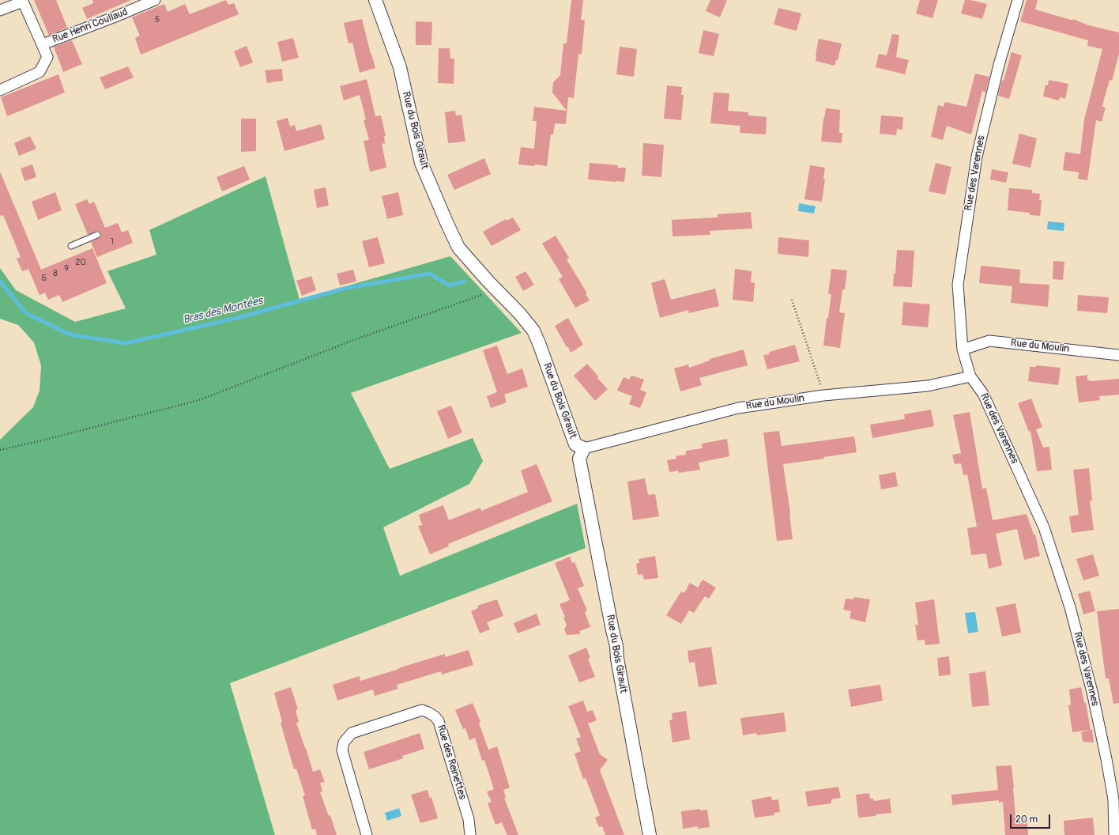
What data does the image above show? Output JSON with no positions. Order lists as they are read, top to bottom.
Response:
{
  "streets": {
    "street": [
      "Rue Henri Coullaud",
      "Rue du Bois Girault",
      "Rue des Varennes",
      "Rue du Moulin",
      "Rue des Reinettes"
    ]
  },
  "crossings": [
    ["Rue du Bois Girault", "Rue du Moulin"],
    ["Rue des Varennes", "Rue du Moulin"]
  ],
  "water": ["Bras des Montées"],
  "house_numbers": [
    "5",
    "1",
    "20",
    "9",
    "8",
    "6"
  ],
  "scale_bar": "20 m"
}
